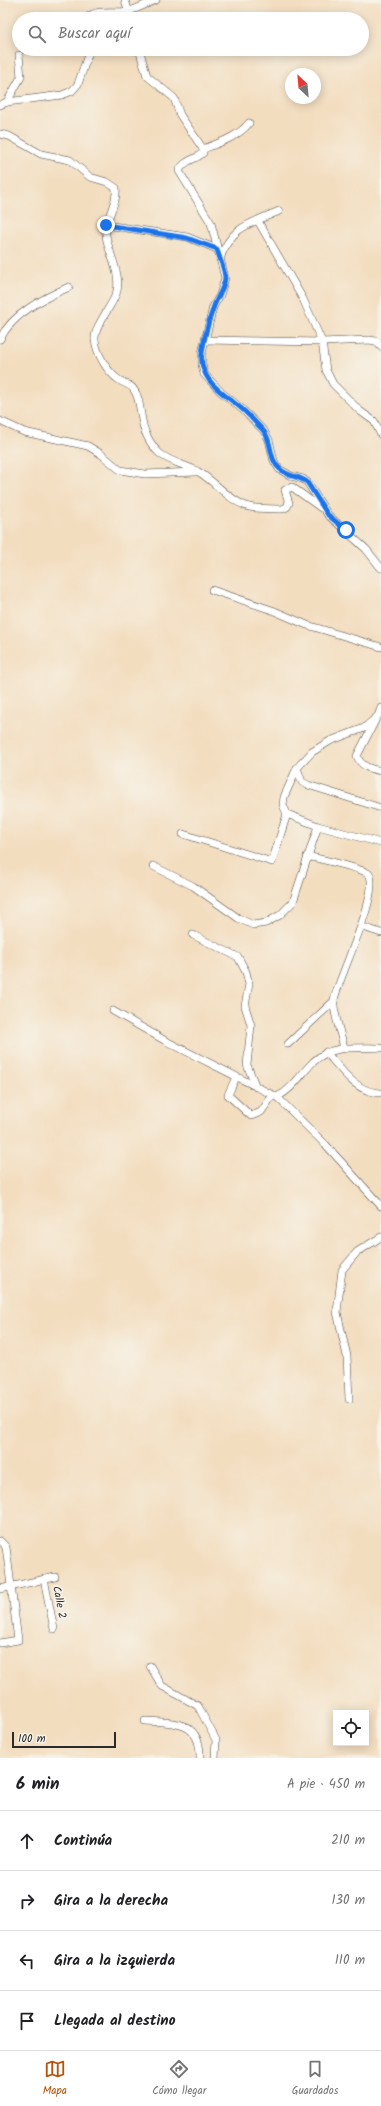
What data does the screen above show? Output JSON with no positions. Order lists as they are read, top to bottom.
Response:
{
  "streets": {
    "street": ["Calle 2"]
  },
  "scale_bar": "100 m",
  "north": "top left",
  "page": {
    "search": "Buscar aquí",
    "scale": "100 m",
    "heading": ["6 min", "A pie · 450 m"],
    "list": [
      ["Continúa", "210 m"],
      ["Gira a la derecha", "130 m"],
      ["Gira a la izquierda", "110 m"],
      "Llegada al destino"
    ],
    "nav": ["Mapa", "Cómo llegar", "Guardados"]
  }
}
